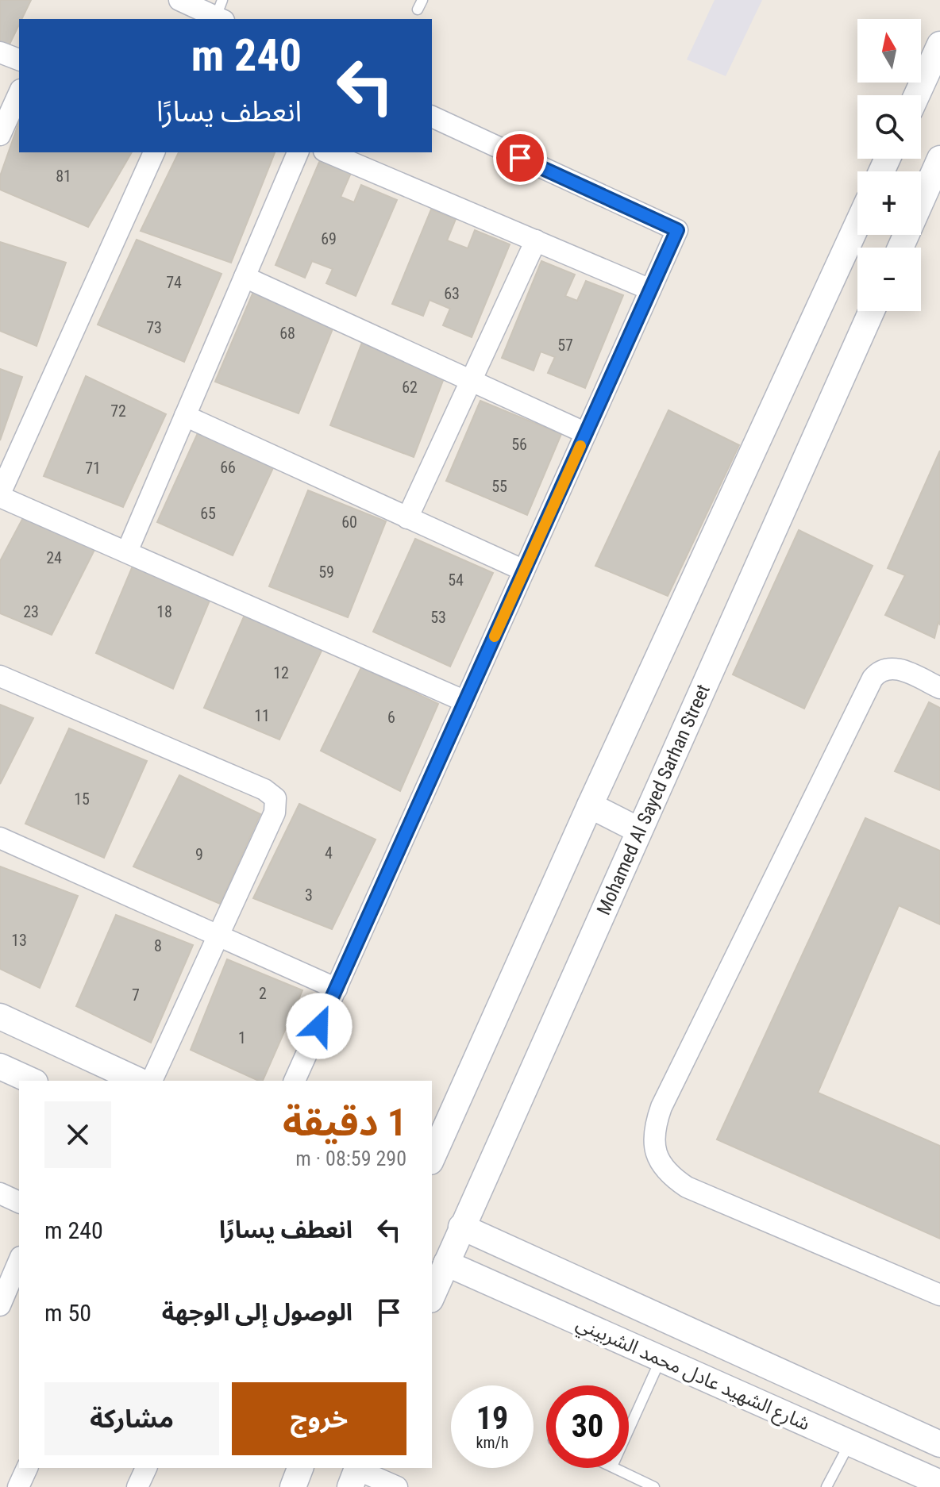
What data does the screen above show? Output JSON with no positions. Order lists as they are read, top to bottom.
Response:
{
  "streets": {
    "street": ["Mohamed Al Sayed Sarhan Street", "شارع الشهيد عادل محمد الشربيني"]
  },
  "crossings": [
    ["Mohamed Al Sayed Sarhan Street", "شارع الشهيد عادل محمد الشربيني"]
  ],
  "house_numbers": [
    "81",
    "69",
    "74",
    "63",
    "73",
    "68",
    "57",
    "62",
    "72",
    "56",
    "66",
    "71",
    "55",
    "65",
    "60",
    "24",
    "59",
    "54",
    "23",
    "18",
    "53",
    "12",
    "11",
    "6",
    "15",
    "4",
    "9",
    "3",
    "13",
    "8",
    "2",
    "7",
    "1"
  ],
  "north": "top",
  "page": {
    "map_buttons": ["+", "−"],
    "turn": ["240 m", "انعطف يسارًا"],
    "heading": ["1 دقيقة", "290 m · 08:59"],
    "list": [
      {
        "name": "انعطف يسارًا",
        "value": "240 m"
      },
      {
        "name": "الوصول إلى الوجهة",
        "value": "50 m"
      }
    ],
    "buttons": ["خروج", "مشاركة"],
    "speed": "19 km/h",
    "limit": "30"
  }
}
